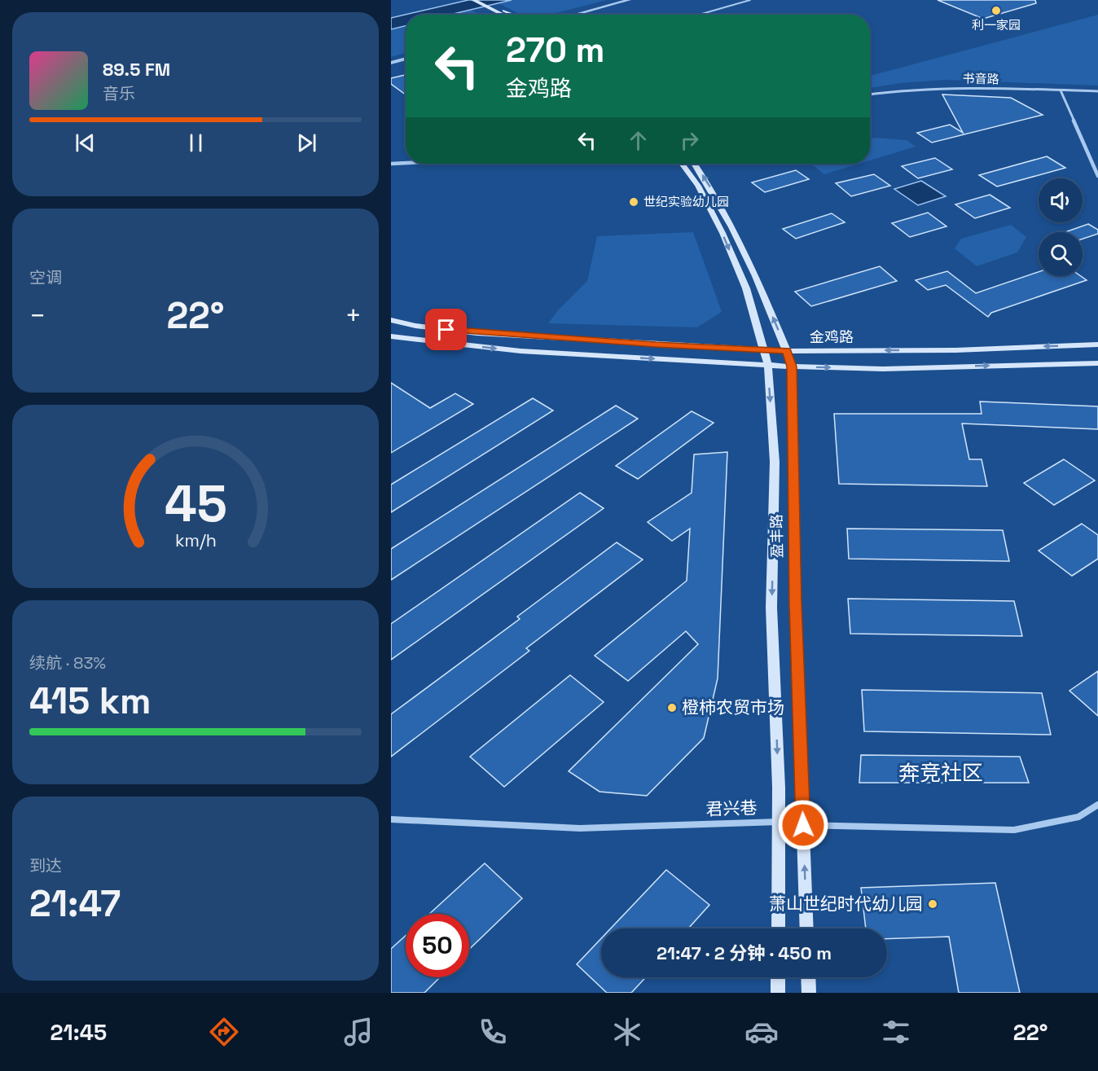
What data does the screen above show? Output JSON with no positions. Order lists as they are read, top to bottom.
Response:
{
  "streets": {
    "main road": ["金鸡路", "盈丰路"],
    "street": ["书音路", "君兴巷"]
  },
  "crossings": [
    ["金鸡路", "盈丰路"],
    ["盈丰路", "君兴巷"]
  ],
  "districts": ["奔竞社区"],
  "places": [
    "利一家园",
    "世纪实验幼儿园",
    "橙柿农贸市场",
    "萧山世纪时代幼儿园"
  ],
  "page": {
    "turn": ["270 m", "金鸡路"],
    "song": ["89.5 FM", "音乐"],
    "tile": [
      "空调",
      ["续航 · 83%", "415 km"],
      ["到达", "21:47"]
    ],
    "heat": ["−", "22°", "+"],
    "limit": "50",
    "trip": "21:47 · 2 分钟 · 450 m",
    "tabs": ["21:45", "22°"],
    "gauge": ["45", "km/h"]
  }
}
